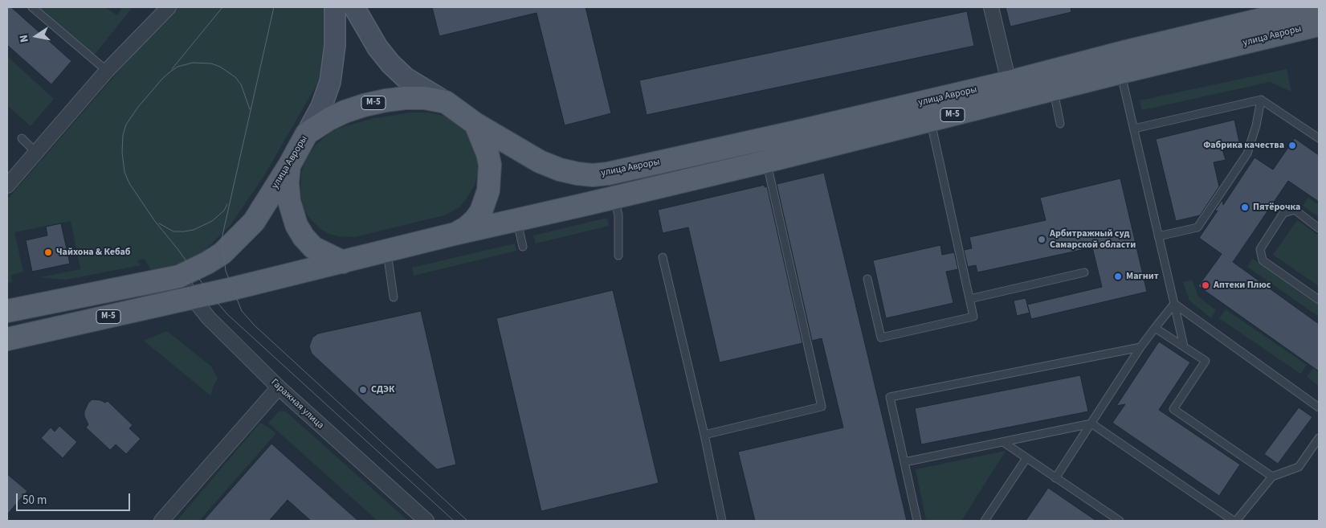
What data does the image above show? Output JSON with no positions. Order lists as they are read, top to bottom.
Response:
{
  "streets": {
    "main road": ["улица Авроры", "М-5"],
    "street": ["Гаражная улица"]
  },
  "crossings": [
    ["улица Авроры", "Гаражная улица"]
  ],
  "places": [
    "Фабрика качества",
    "Пятёрочка",
    "Арбитражный суд Самарской области",
    "Чайхона & Кебаб",
    "Магнит",
    "Аптеки Плюс",
    "СДЭК"
  ],
  "scale_bar": "50 m",
  "north": "left"
}
